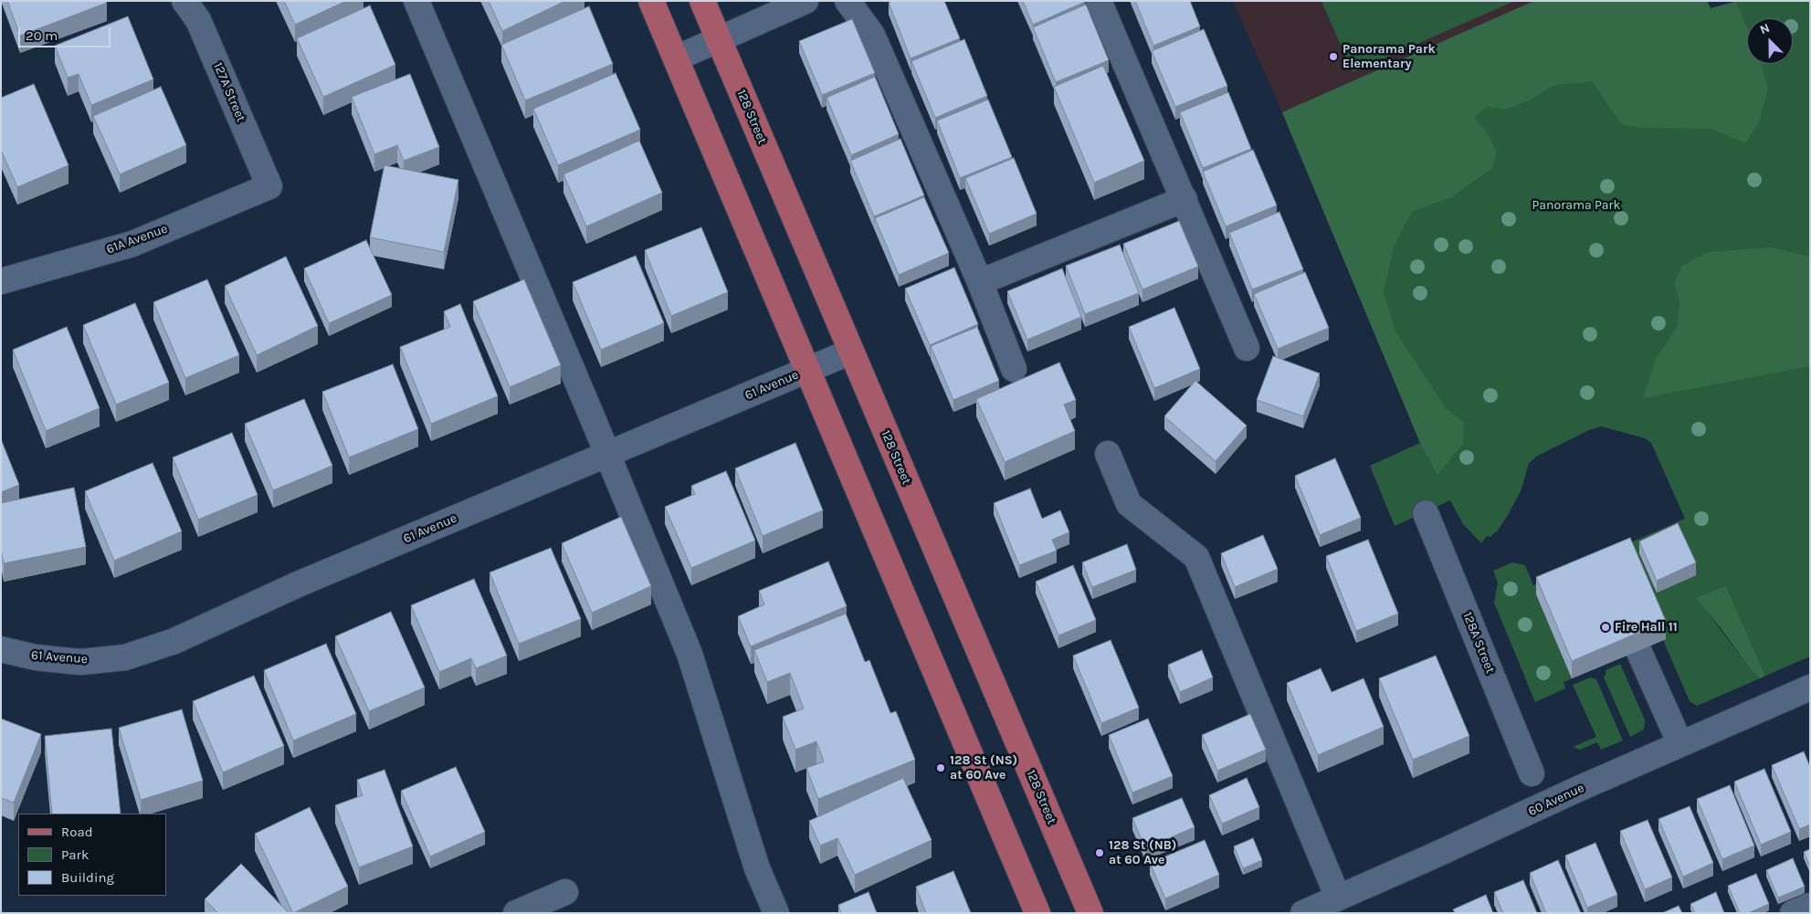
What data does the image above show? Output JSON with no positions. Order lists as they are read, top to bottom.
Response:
{
  "streets": {
    "main road": ["128 Street"],
    "street": [
      "127A Street",
      "61A Avenue",
      "61 Avenue",
      "128A Street",
      "60 Avenue"
    ]
  },
  "crossings": [
    ["127A Street", "61A Avenue"],
    ["128 Street", "61 Avenue"]
  ],
  "parks": ["Panorama Park"],
  "places": [
    "Panorama Park Elementary",
    "Fire Hall 11",
    "128 St (NS) at 60 Ave",
    "128 St (NB) at 60 Ave"
  ],
  "legend": ["Road", "Park", "Building"],
  "scale_bar": "20 m",
  "north": "top left"
}
